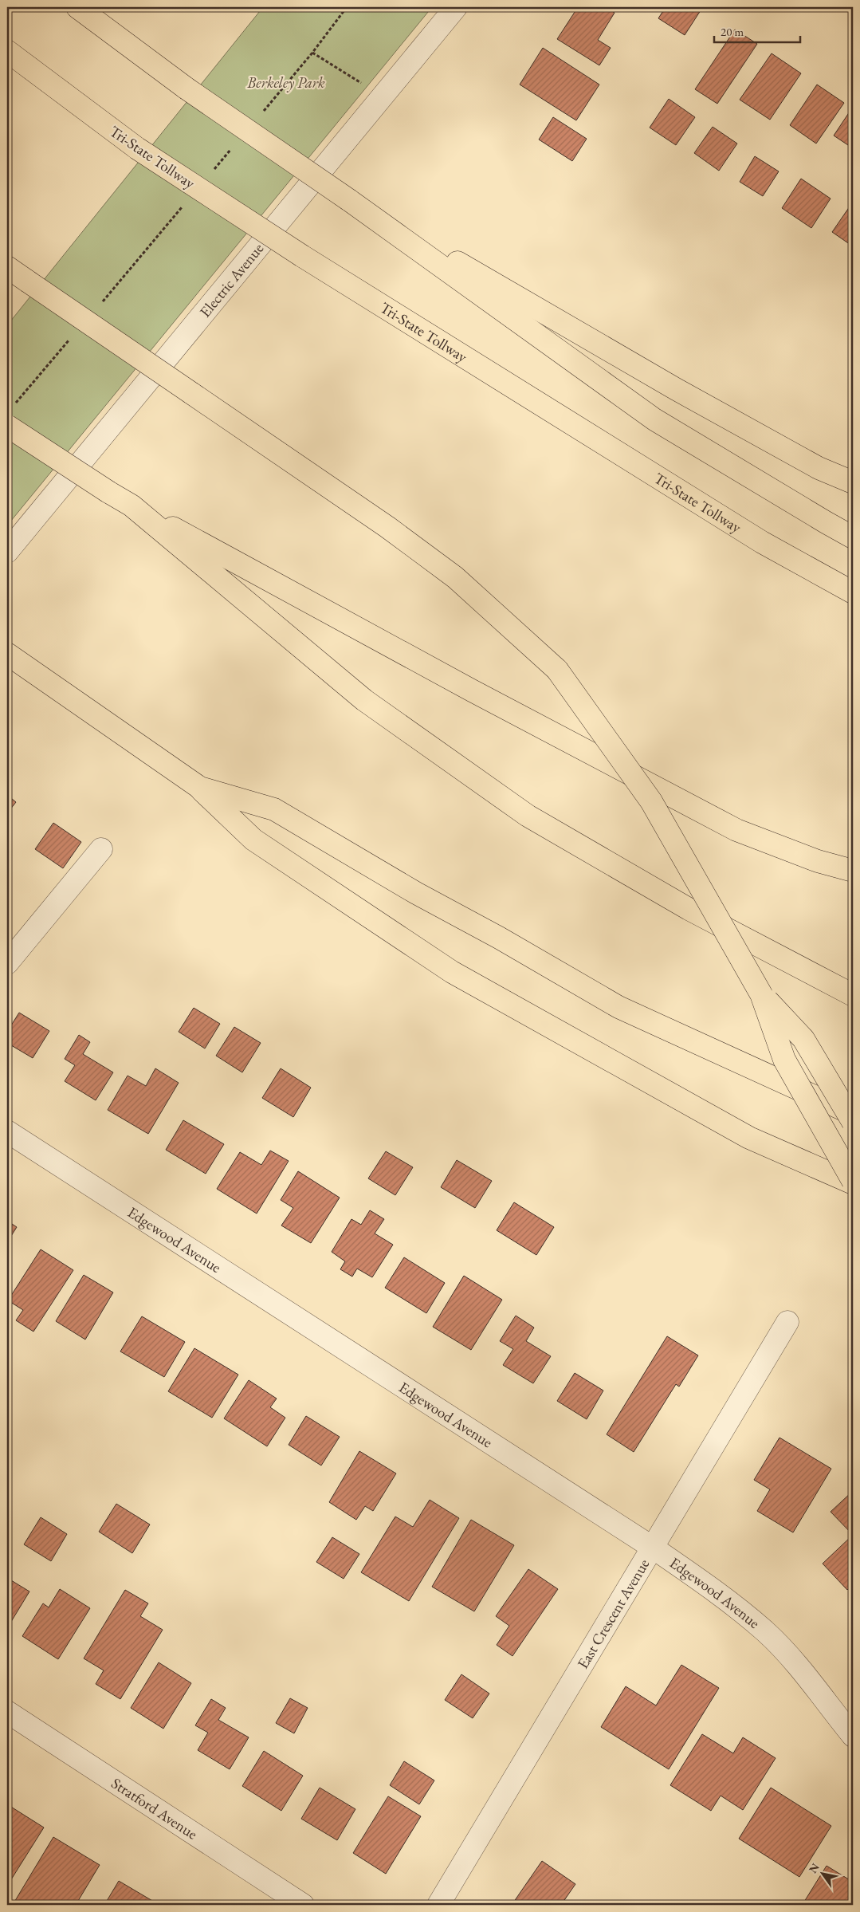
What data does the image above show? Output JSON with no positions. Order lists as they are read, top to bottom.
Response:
{
  "streets": {
    "highway": ["Tri-State Tollway"],
    "street": [
      "Electric Avenue",
      "Edgewood Avenue",
      "East Crescent Avenue",
      "Stratford Avenue"
    ]
  },
  "crossings": [
    ["Edgewood Avenue", "East Crescent Avenue"]
  ],
  "parks": ["Berkeley Park"],
  "scale_bar": "20 m",
  "north": "top left"
}
